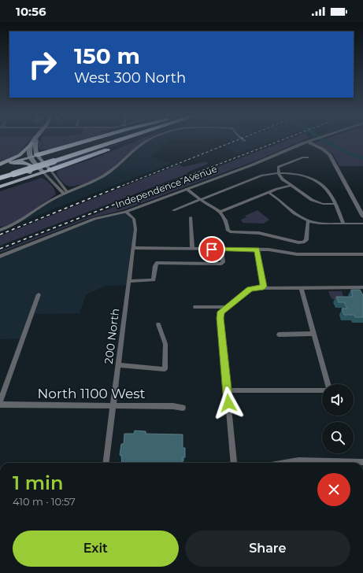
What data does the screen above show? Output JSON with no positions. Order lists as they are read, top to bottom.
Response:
{
  "streets": {
    "street": ["Independence Avenue", "200 North", "North 1100 West"]
  },
  "crossings": [
    ["Independence Avenue", "200 North"],
    ["200 North", "North 1100 West"]
  ],
  "page": {
    "status": "10:56",
    "turn": ["150 m", "West 300 North"],
    "heading": ["1 min", "410 m · 10:57"],
    "buttons": ["Exit", "Share"]
  }
}
